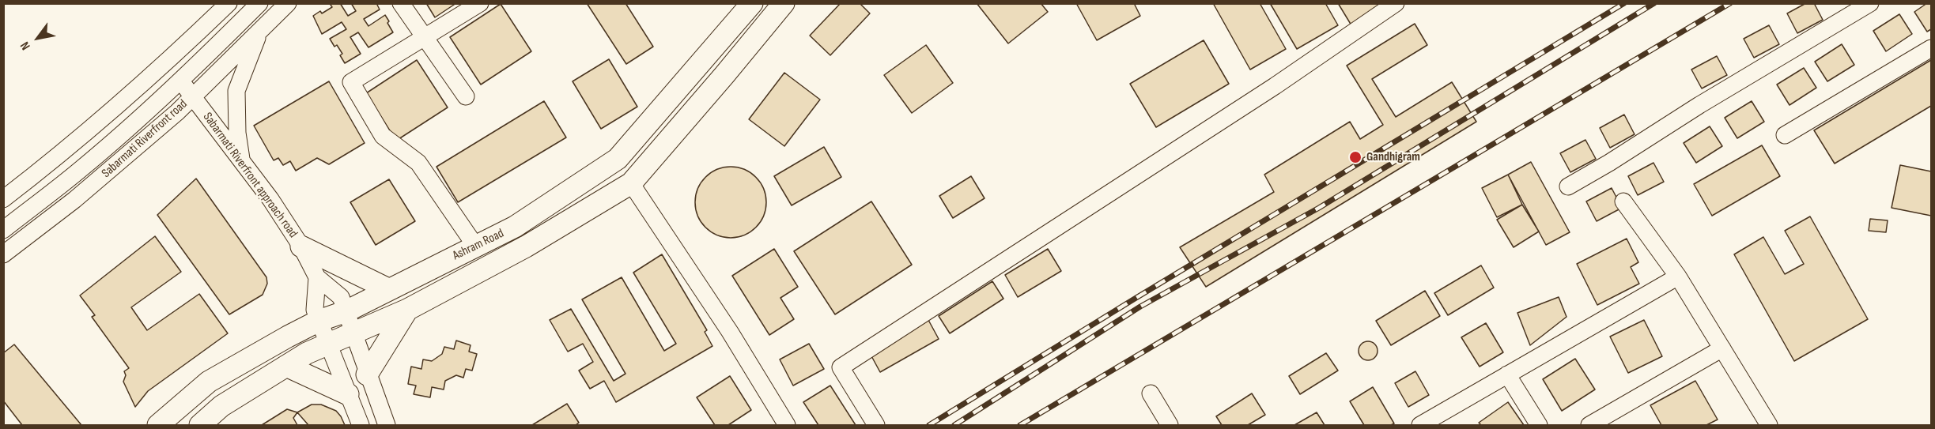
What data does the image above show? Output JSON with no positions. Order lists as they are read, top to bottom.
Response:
{
  "streets": {
    "main road": ["Ashram Road"],
    "street": ["Sabarmati Riverfront road", "Sabarmati Riverfront approach road"]
  },
  "crossings": [
    ["Sabarmati Riverfront road", "Sabarmati Riverfront approach road"]
  ],
  "places": ["Gandhigram"],
  "north": "bottom left"
}
